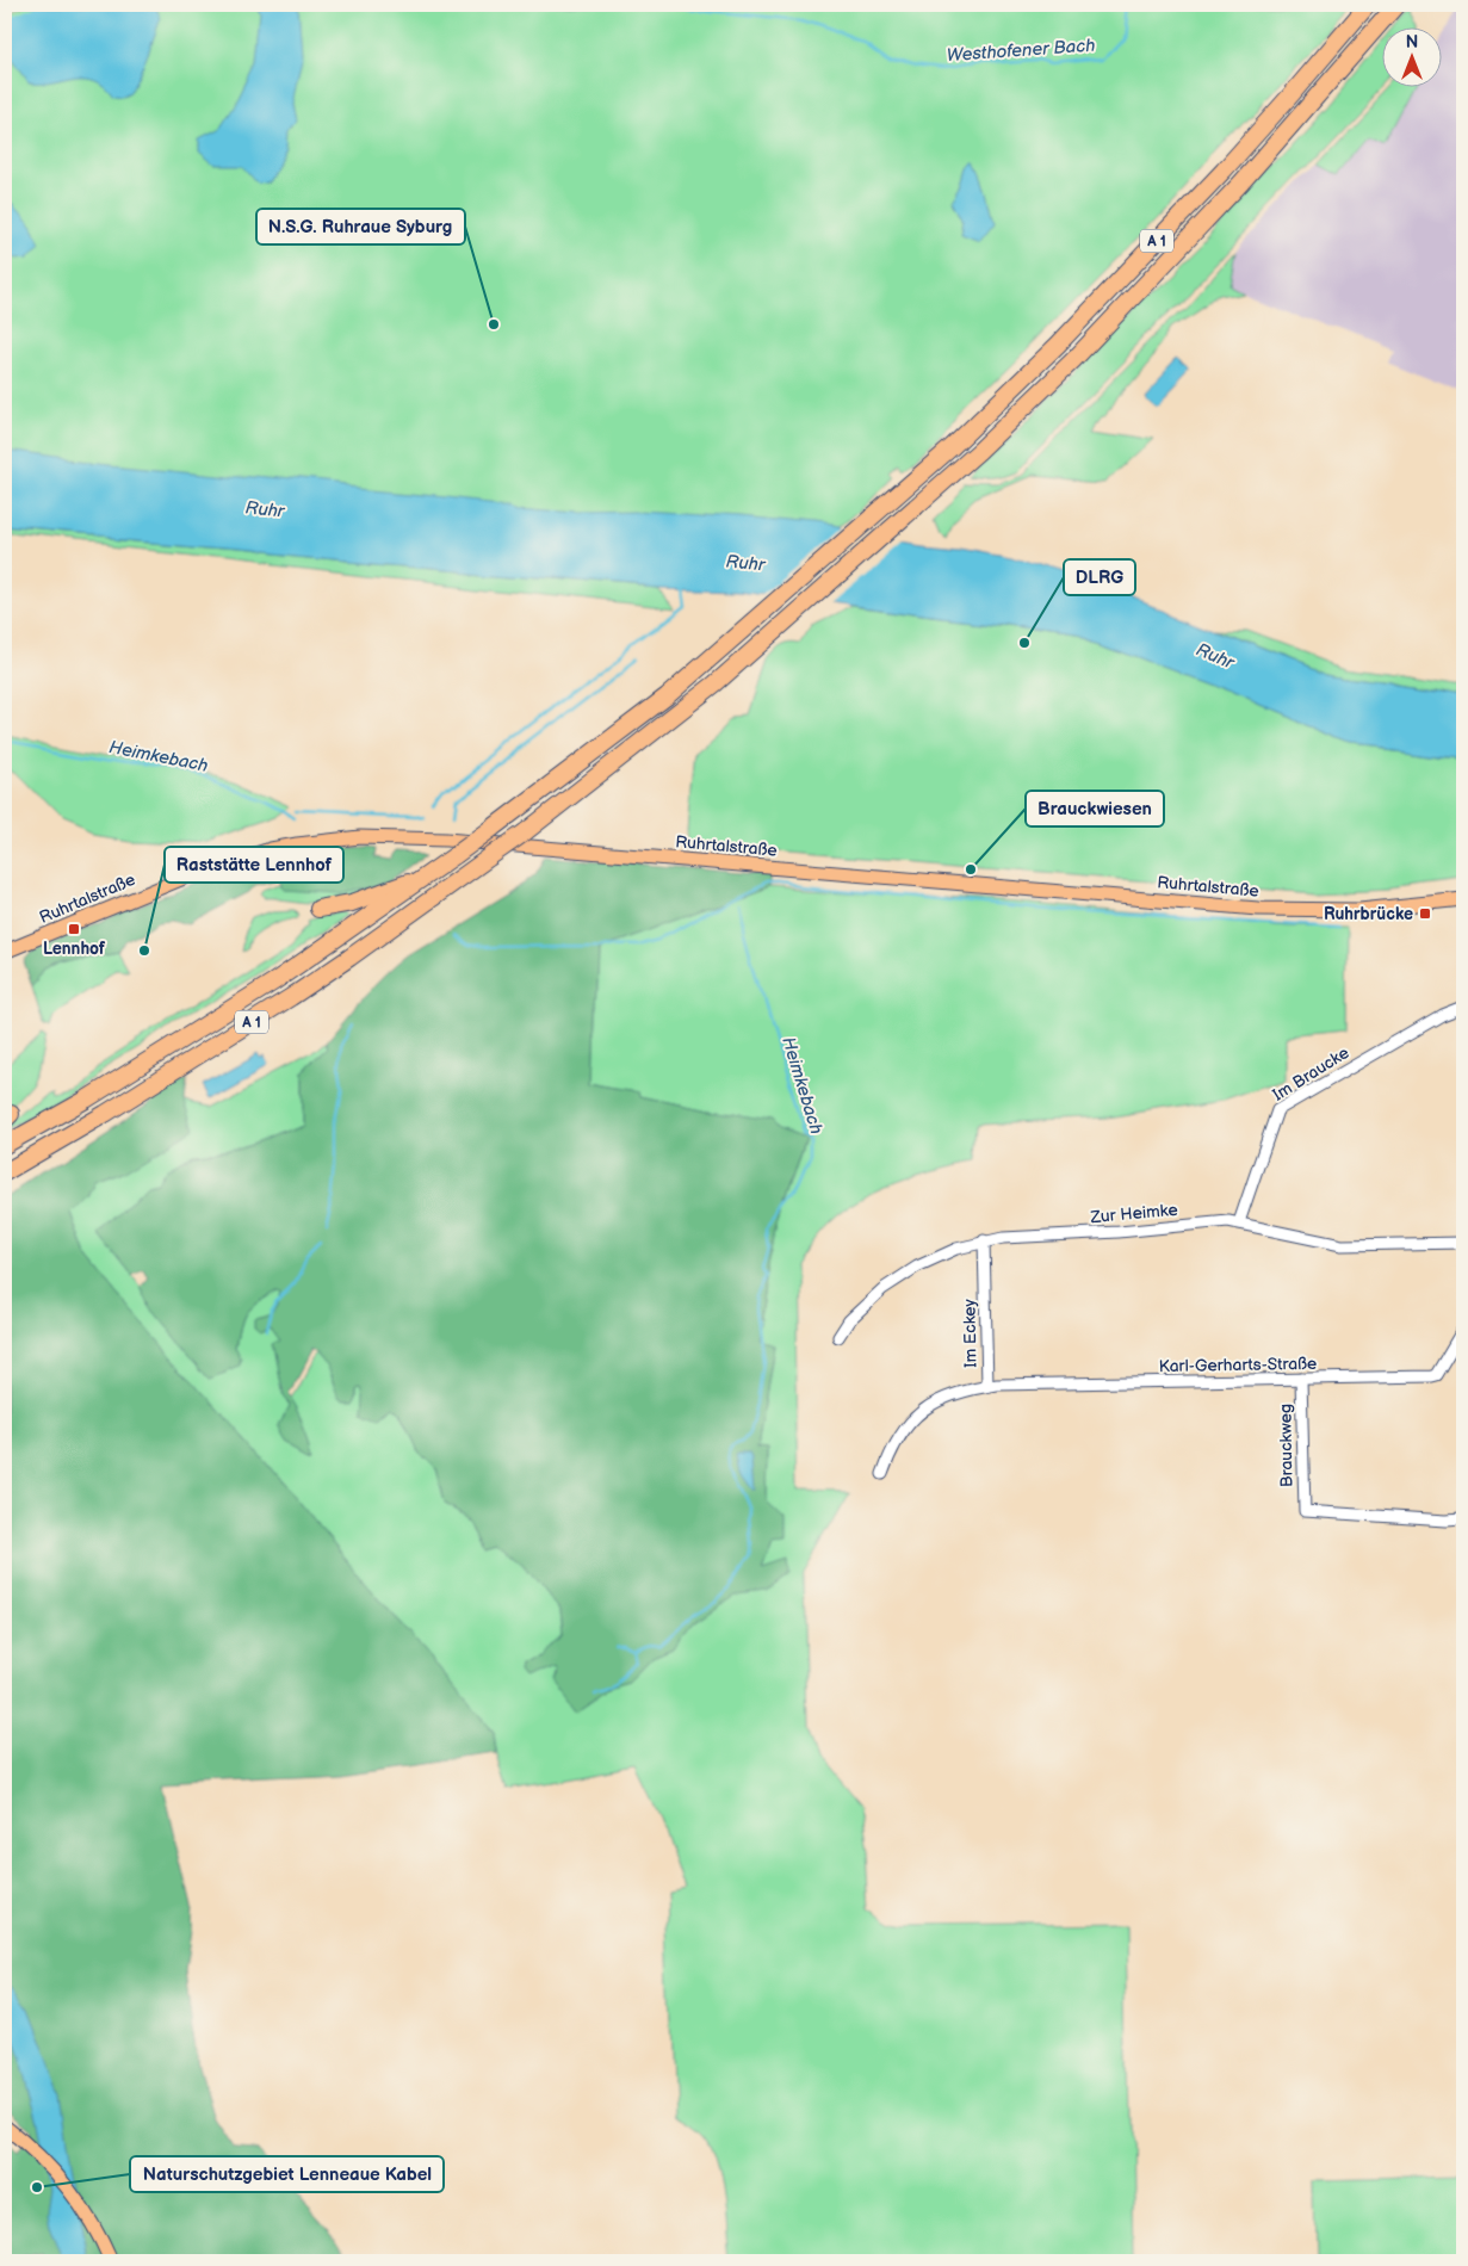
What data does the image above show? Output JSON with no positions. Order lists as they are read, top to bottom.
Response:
{
  "streets": {
    "highway": ["A 1"],
    "main road": ["Ruhrtalstraße"],
    "street": [
      "Im Braucke",
      "Zur Heimke",
      "Im Eckey",
      "Karl-Gerharts-Straße",
      "Brauckweg"
    ]
  },
  "crossings": [
    ["Im Braucke", "Zur Heimke"],
    ["Zur Heimke", "Im Eckey"],
    ["Im Eckey", "Karl-Gerharts-Straße"],
    ["Karl-Gerharts-Straße", "Brauckweg"]
  ],
  "water": ["Westhofener Bach", "Ruhr", "Heimkebach"],
  "places": {
    "other": [
      "N.S.G. Ruhraue Syburg",
      "DLRG",
      "Brauckwiesen",
      "Raststätte Lennhof",
      "Naturschutzgebiet Lenneaue Kabel"
    ],
    "transit": ["Ruhrbrücke", "Lennhof"]
  },
  "north": "top"
}
